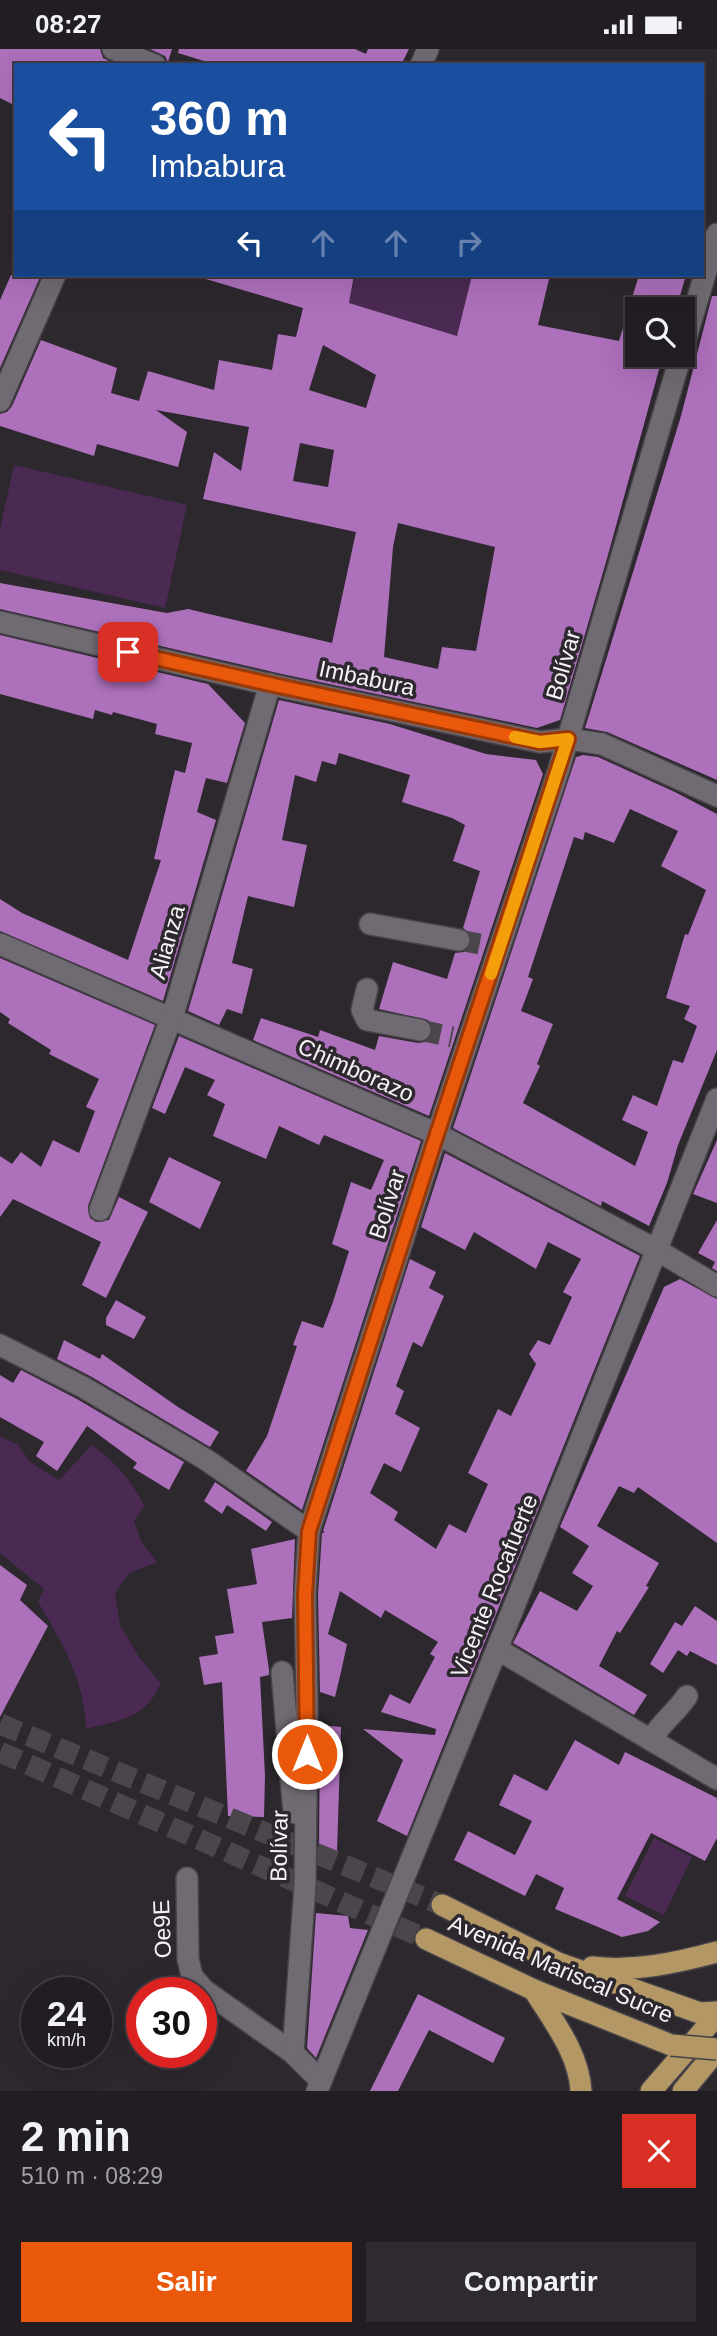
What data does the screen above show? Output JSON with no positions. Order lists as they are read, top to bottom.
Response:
{
  "streets": {
    "main road": ["Avenida Mariscal Sucre"],
    "street": [
      "Bolívar",
      "Imbabura",
      "Alianza",
      "Chimborazo",
      "Vicente Rocafuerte",
      "Oe9E"
    ]
  },
  "crossings": [
    ["Bolívar", "Imbabura"],
    ["Bolívar", "Chimborazo"],
    ["Bolívar", "Oe9E"],
    ["Imbabura", "Alianza"],
    ["Alianza", "Chimborazo"],
    ["Chimborazo", "Vicente Rocafuerte"]
  ],
  "page": {
    "status": "08:27",
    "turn": ["360 m", "Imbabura"],
    "speed": "24 km/h",
    "limit": "30",
    "heading": ["2 min", "510 m · 08:29"],
    "buttons": ["Salir", "Compartir"]
  }
}
